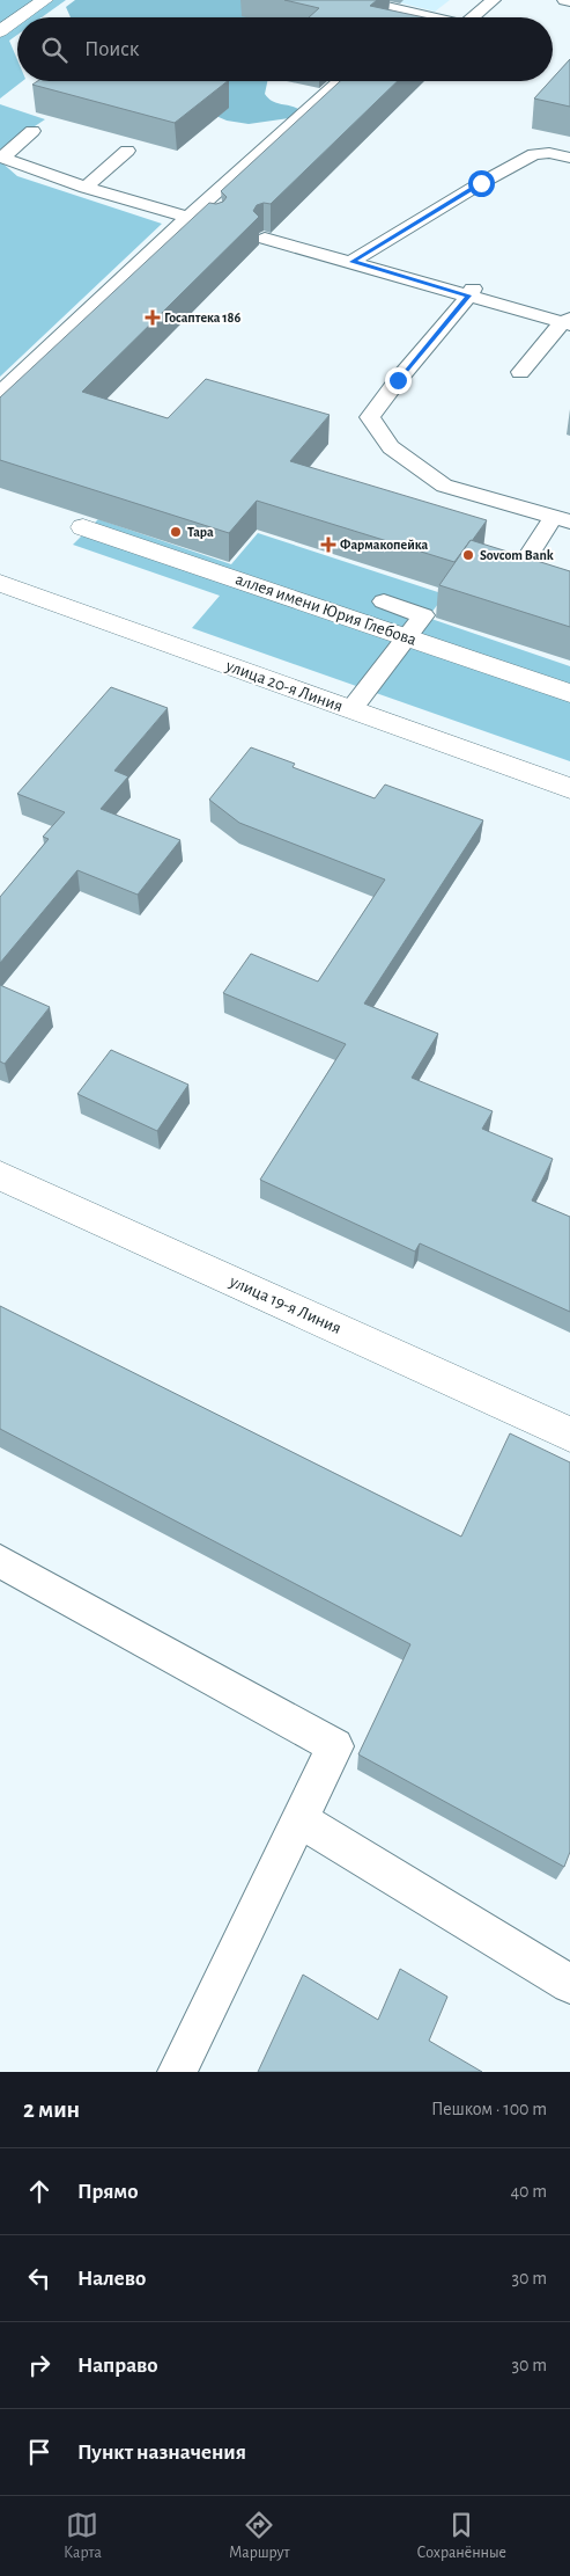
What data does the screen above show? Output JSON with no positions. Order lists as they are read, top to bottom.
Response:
{
  "streets": {
    "street": ["аллея имени Юрия Глебова", "улица 20-я Линия", "улица 19-я Линия"]
  },
  "places": {
    "health": ["Госаптека 186", "Фармакопейка"],
    "other": ["Тара", "Sovcom Bank"]
  },
  "page": {
    "search": "Поиск",
    "heading": ["2 мин", "Пешком · 100 m"],
    "list": [
      ["Прямо", "40 m"],
      ["Налево", "30 m"],
      ["Направо", "30 m"],
      "Пункт назначения"
    ],
    "nav": ["Карта", "Маршрут", "Сохранённые"]
  }
}
